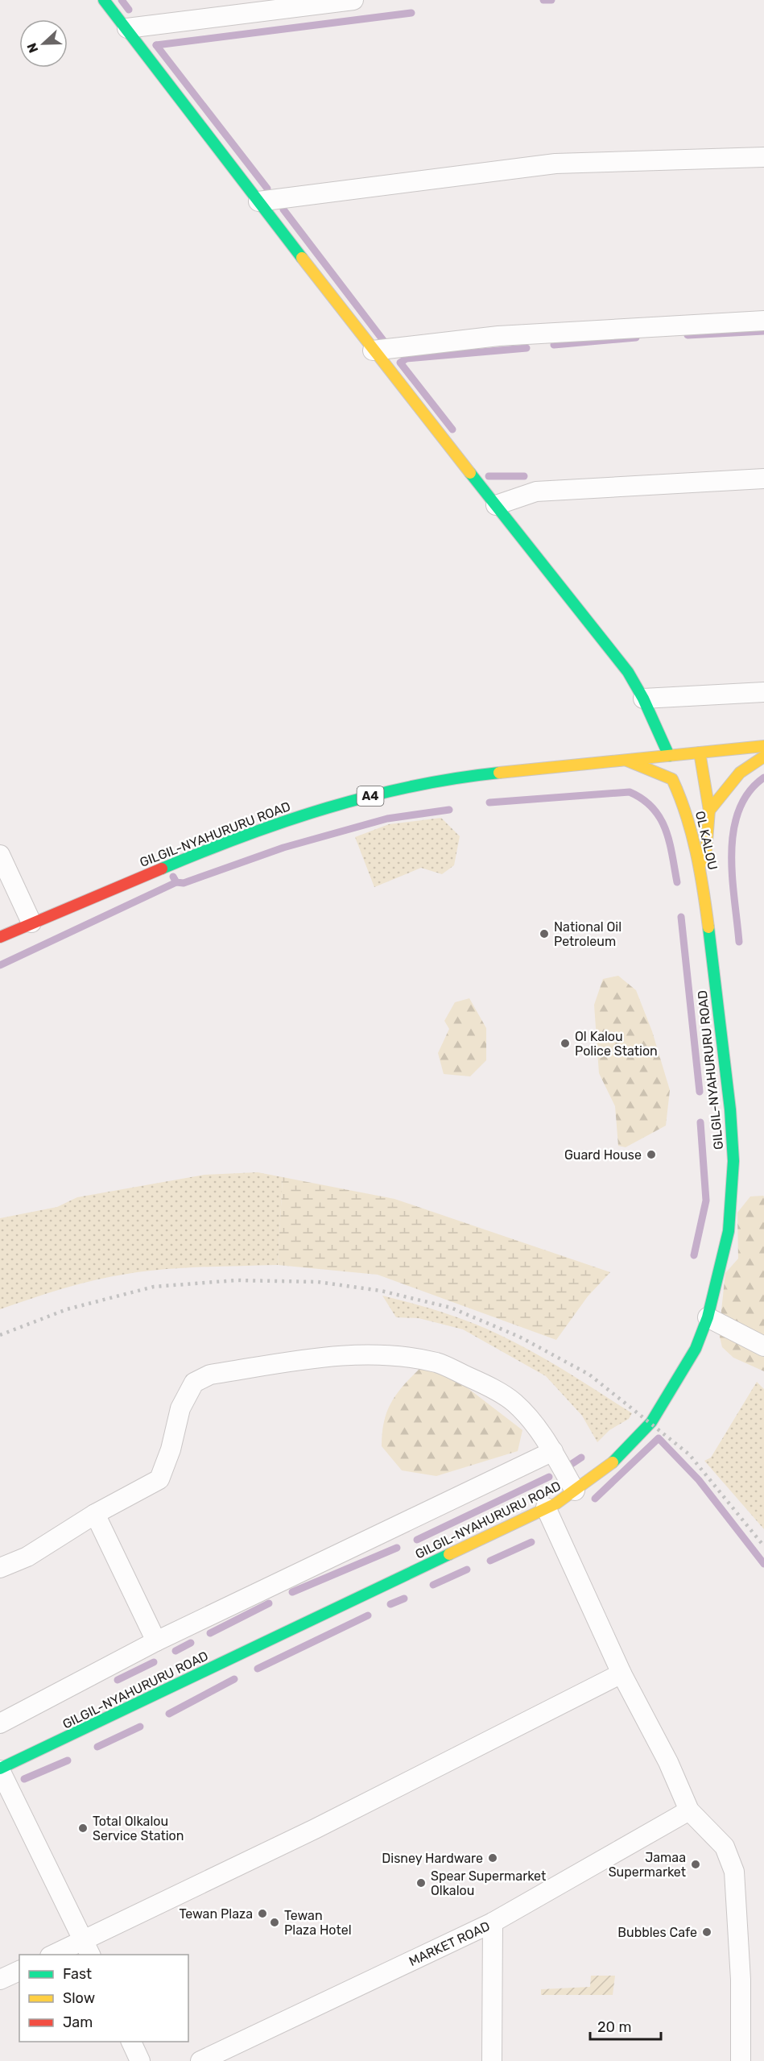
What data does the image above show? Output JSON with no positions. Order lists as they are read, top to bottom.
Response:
{
  "streets": {
    "main road": ["A4", "GILGIL-NYAHURURU ROAD", "OL KALOU"],
    "street": ["MARKET ROAD"]
  },
  "crossings": [
    ["GILGIL-NYAHURURU ROAD", "OL KALOU"]
  ],
  "places": [
    "National Oil Petroleum",
    "Ol Kalou Police Station",
    "Guard House",
    "Total Olkalou Service Station",
    "Disney Hardware",
    "Jamaa Supermarket",
    "Spear Supermarket Olkalou",
    "Tewan Plaza",
    "Tewan Plaza Hotel",
    "Bubbles Cafe"
  ],
  "legend": ["Fast", "Slow", "Jam"],
  "scale_bar": "20 m",
  "north": "left"
}
